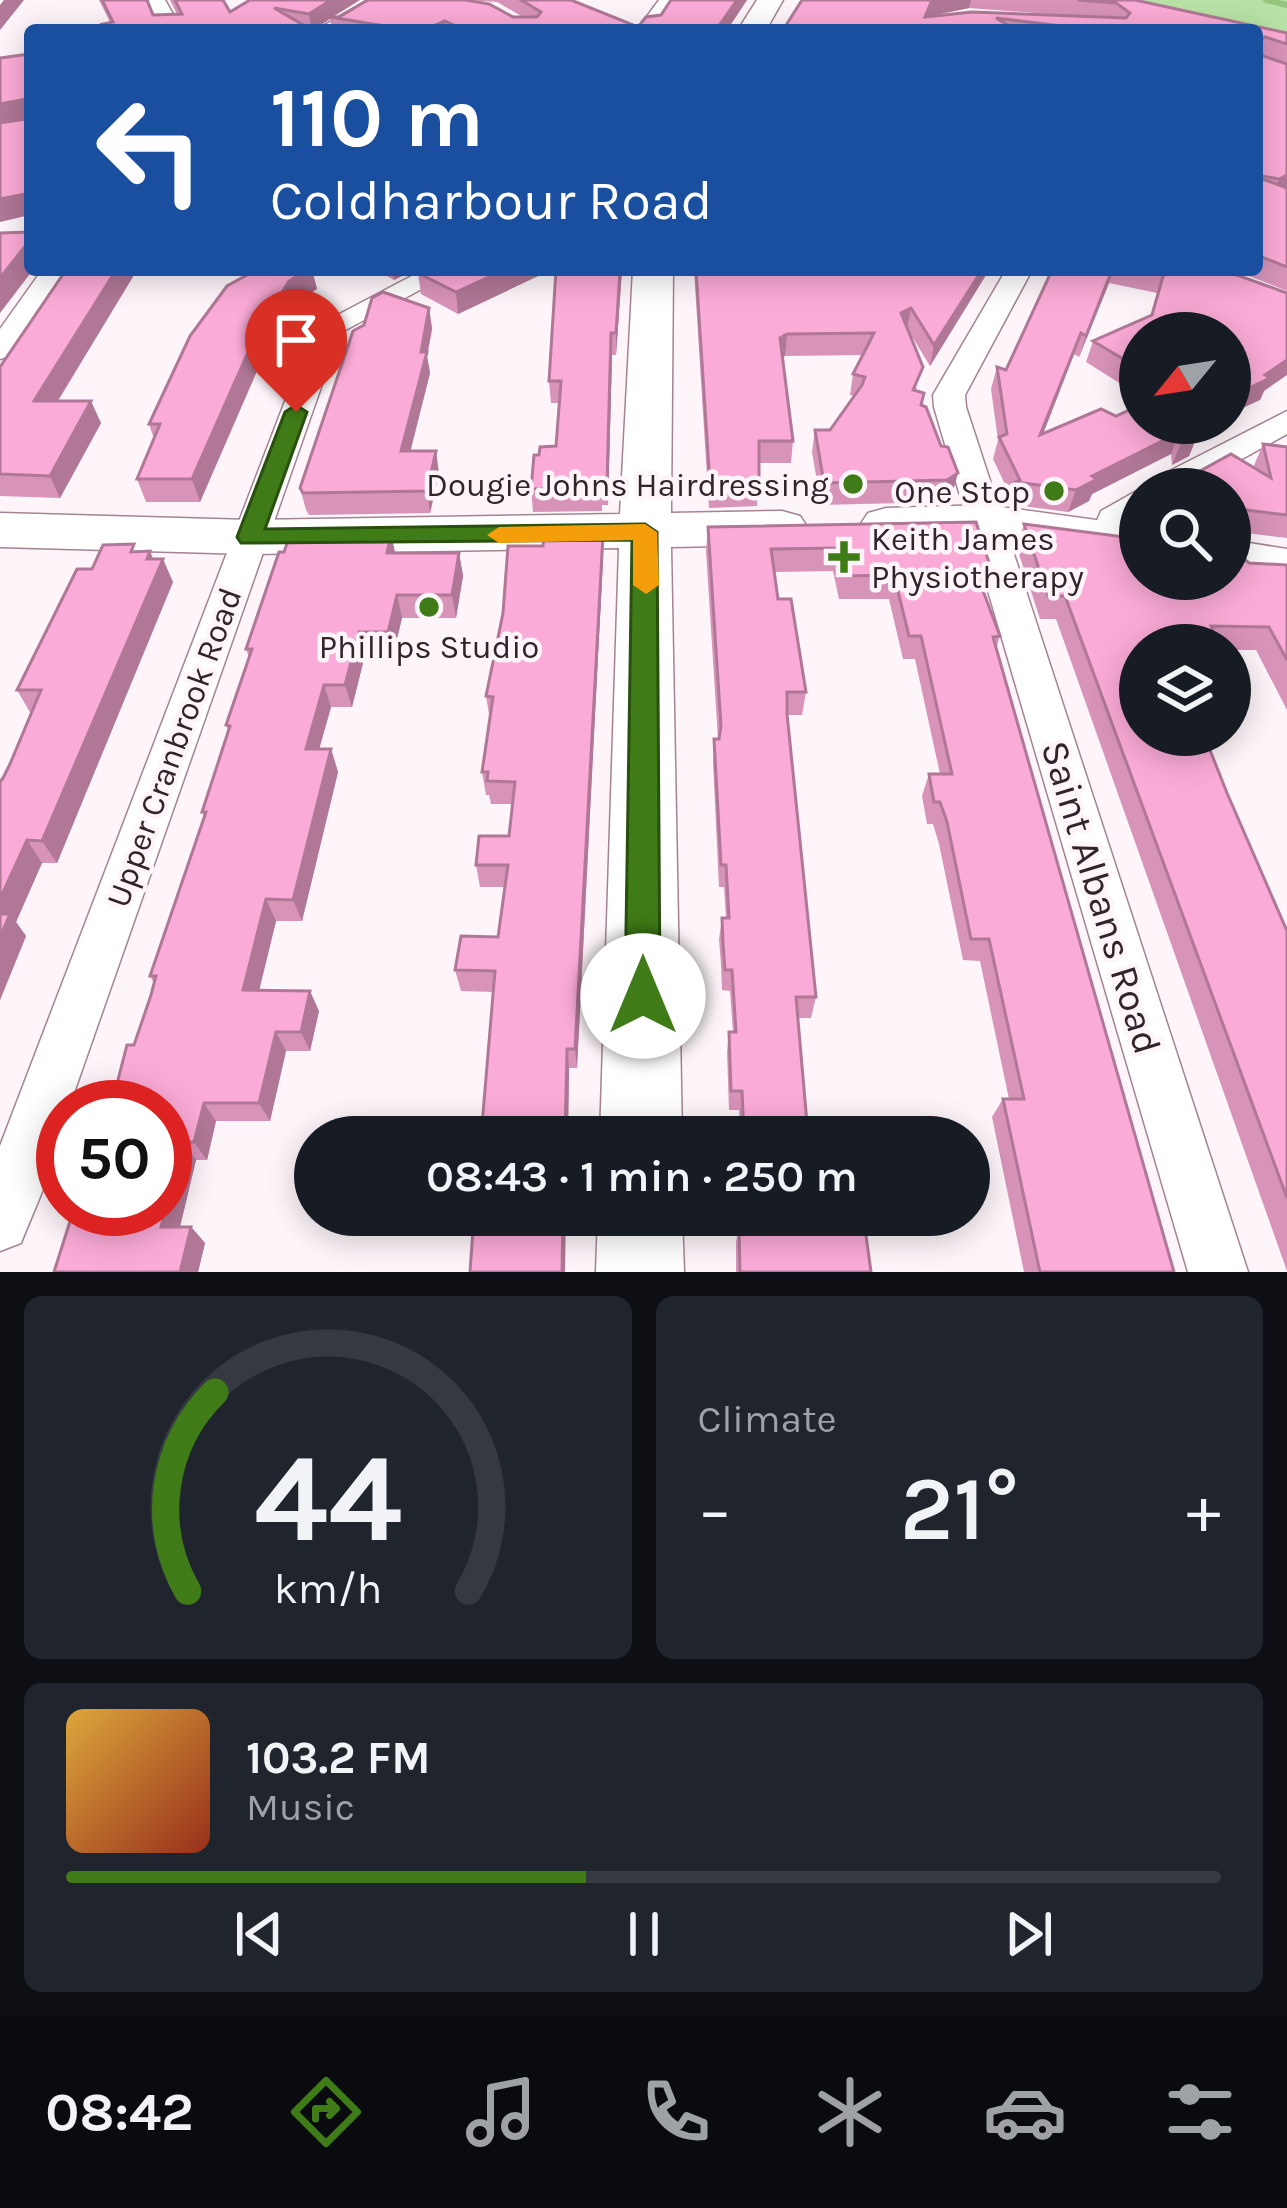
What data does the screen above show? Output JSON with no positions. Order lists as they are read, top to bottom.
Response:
{
  "streets": {
    "street": ["Upper Cranbrook Road", "Saint Albans Road"]
  },
  "places": {
    "other": ["Dougie Johns Hairdressing", "One Stop", "Phillips Studio"],
    "health": ["Keith James Physiotherapy"]
  },
  "north": "bottom left",
  "page": {
    "turn": ["110 m", "Coldharbour Road"],
    "limit": "50",
    "trip": "08:43 · 1 min · 250 m",
    "tile": "Climate",
    "heat": ["−", "21°", "+"],
    "song": ["103.2 FM", "Music"],
    "tabs": "08:42",
    "gauge": ["44", "km/h"]
  }
}
